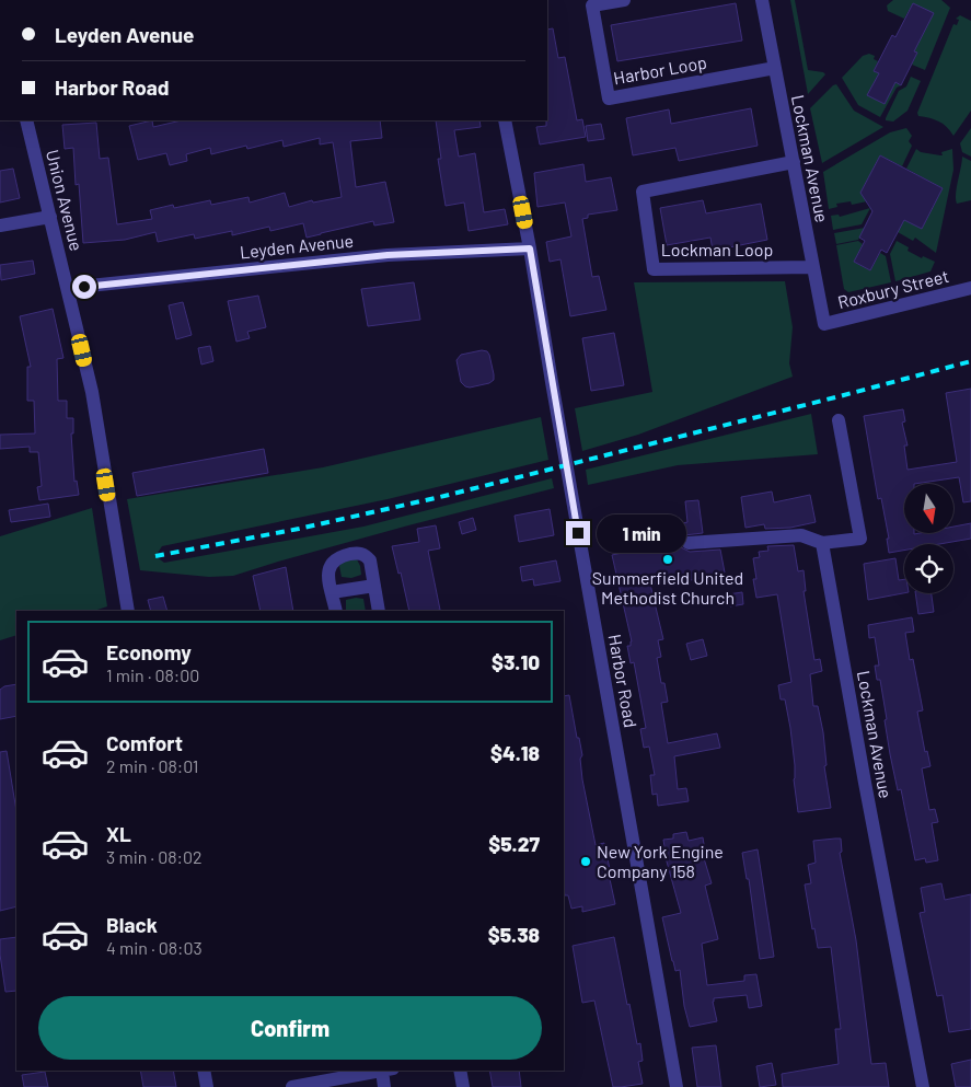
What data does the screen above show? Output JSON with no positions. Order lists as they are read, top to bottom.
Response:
{
  "streets": {
    "street": [
      "Harbor Loop",
      "Lockman Avenue",
      "Union Avenue",
      "Leyden Avenue",
      "Lockman Loop",
      "Roxbury Street",
      "Harbor Road"
    ]
  },
  "crossings": [
    ["Harbor Loop", "Lockman Avenue"],
    ["Lockman Avenue", "Lockman Loop"],
    ["Lockman Avenue", "Roxbury Street"],
    ["Union Avenue", "Leyden Avenue"],
    ["Leyden Avenue", "Harbor Road"]
  ],
  "places": ["Summerfield United Methodist Church", "New York Engine Company 158"],
  "north": "bottom",
  "page": {
    "banner": ["Leyden Avenue", "Harbor Road"],
    "bubble": "1 min",
    "list": [
      {
        "name": "Economy",
        "note": "1 min · 08:00",
        "value": "$3.10"
      },
      {
        "name": "Comfort",
        "note": "2 min · 08:01",
        "value": "$4.18"
      },
      {
        "name": "XL",
        "note": "3 min · 08:02",
        "value": "$5.27"
      },
      {
        "name": "Black",
        "note": "4 min · 08:03",
        "value": "$5.38"
      }
    ],
    "buttons": "Confirm"
  }
}
